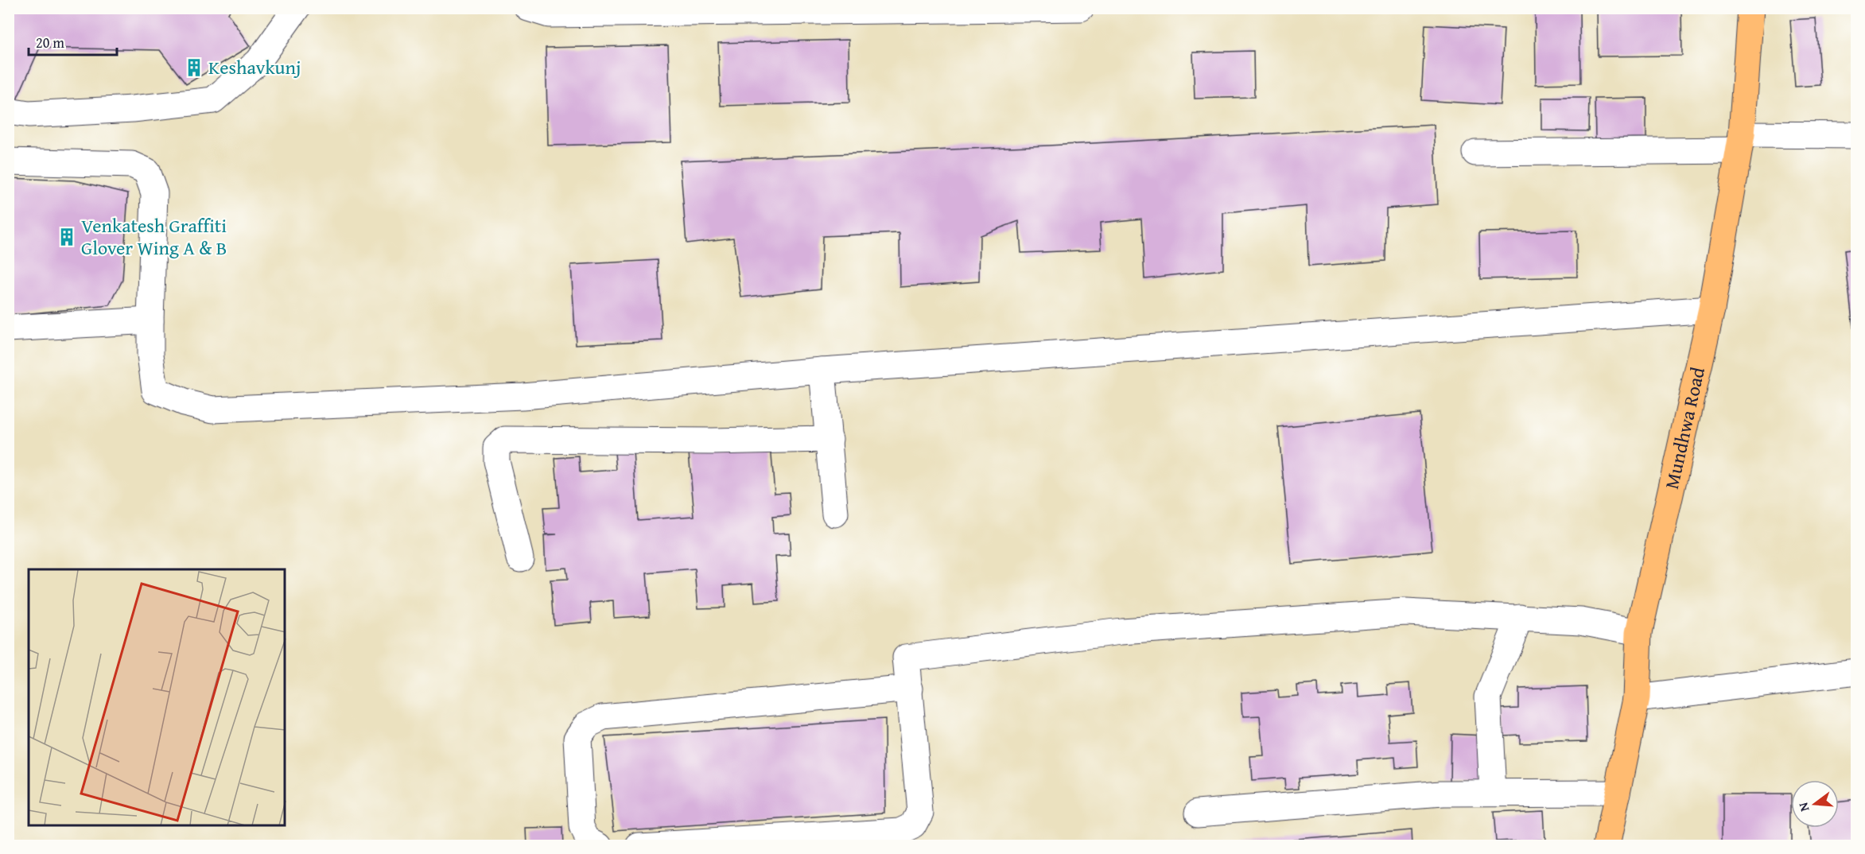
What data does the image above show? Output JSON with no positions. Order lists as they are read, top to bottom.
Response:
{
  "streets": {
    "main road": ["Mundhwa Road"]
  },
  "places": {
    "building": ["Keshavkunj", "Venkatesh Graffiti Glover Wing A & B"]
  },
  "scale_bar": "20 m",
  "north": "left"
}
